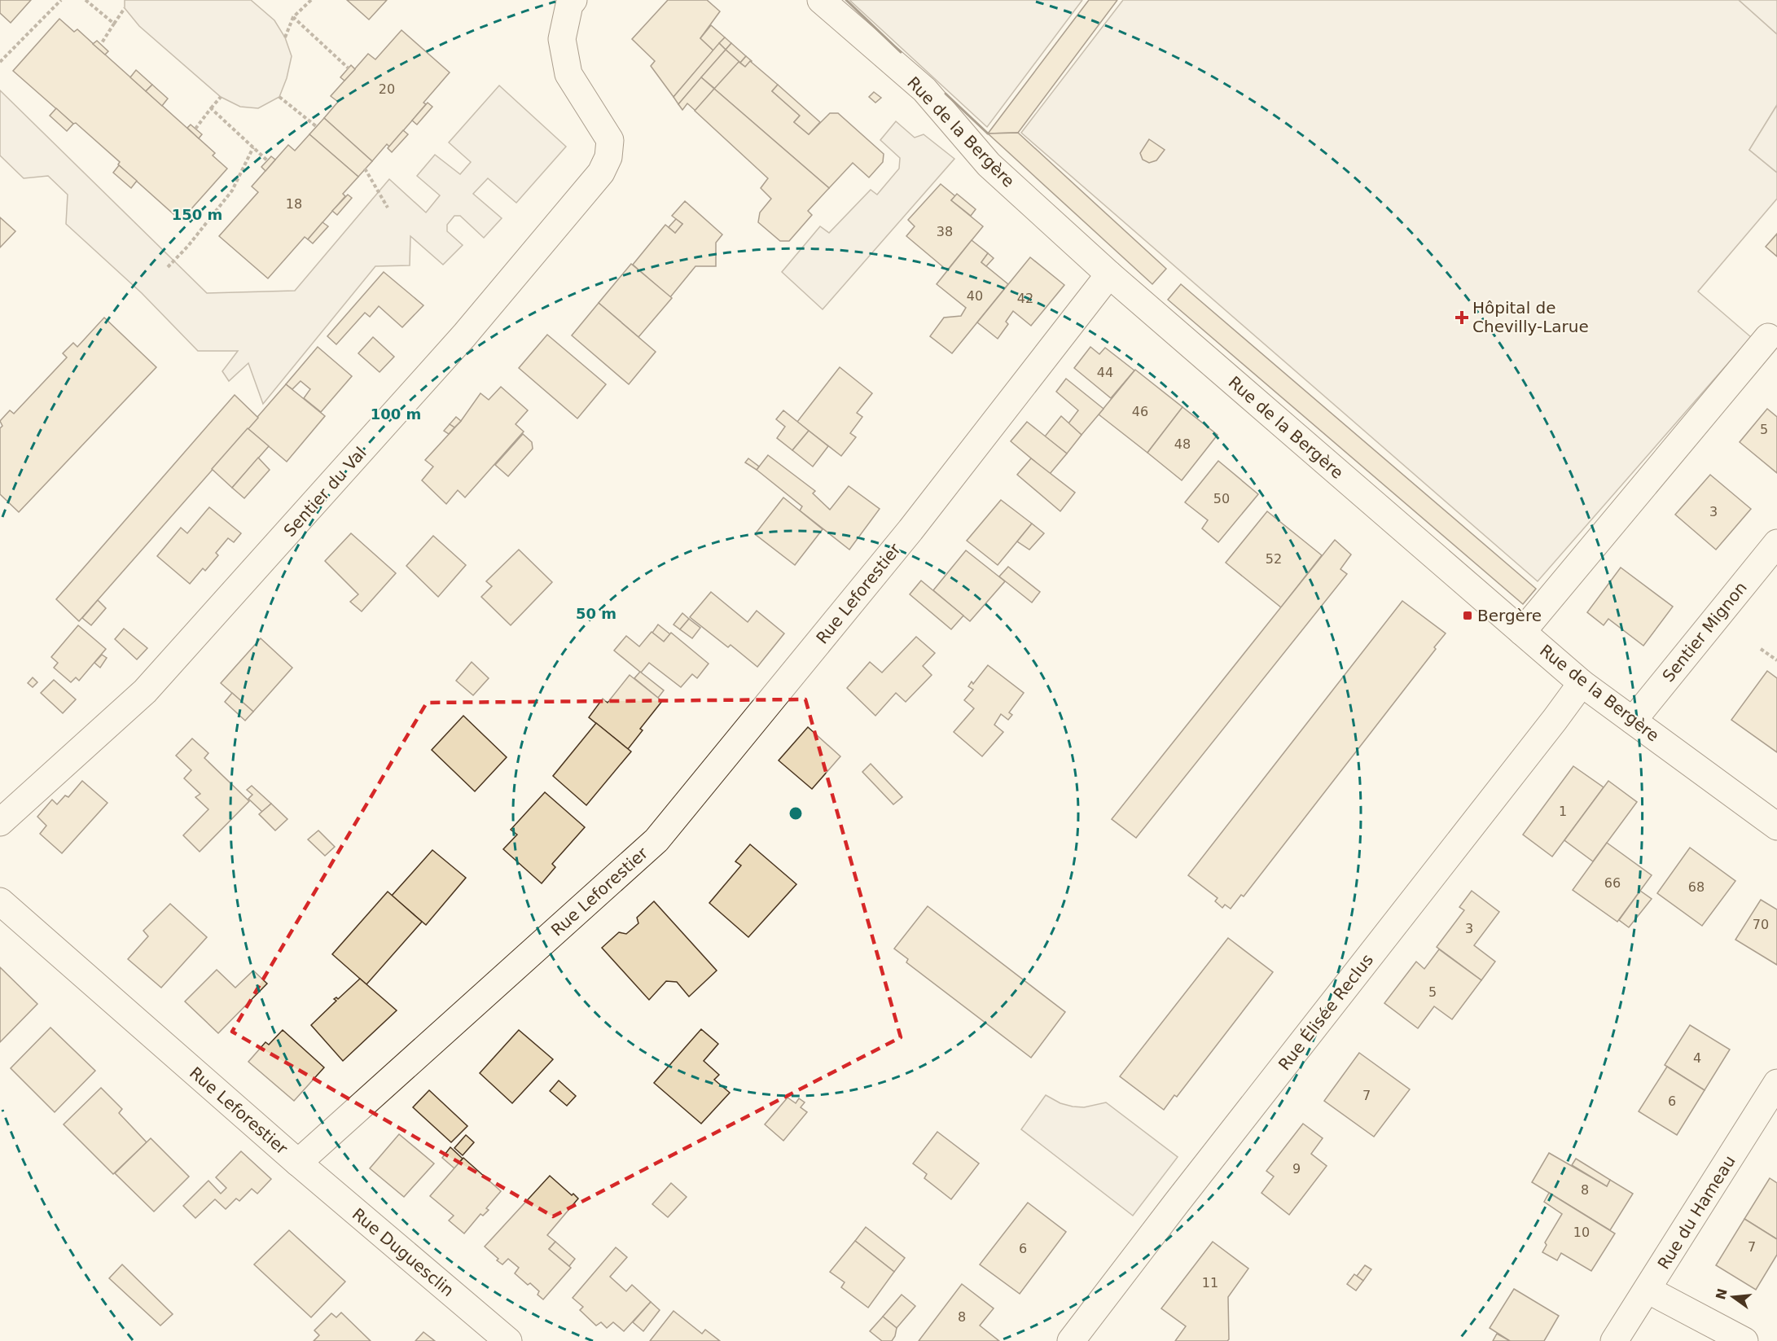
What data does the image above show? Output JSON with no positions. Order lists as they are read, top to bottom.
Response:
{
  "streets": {
    "street": [
      "Rue de la Bergère",
      "Sentier du Val",
      "Rue Leforestier",
      "Sentier Mignon",
      "Rue Élisée Reclus",
      "Rue du Hameau",
      "Rue Duguesclin"
    ]
  },
  "crossings": [
    ["Rue de la Bergère", "Rue Leforestier"],
    ["Rue de la Bergère", "Sentier Mignon"],
    ["Rue de la Bergère", "Rue Élisée Reclus"],
    ["Rue Leforestier", "Rue Duguesclin"]
  ],
  "places": {
    "health": ["Hôpital de Chevilly-Larue"],
    "transit": ["Bergère"]
  },
  "house_numbers": [
    "20",
    "18",
    "38",
    "40",
    "42",
    "44",
    "46",
    "5",
    "48",
    "50",
    "3",
    "52",
    "1",
    "66",
    "68",
    "70",
    "3",
    "5",
    "4",
    "7",
    "6",
    "9",
    "8",
    "10",
    "7",
    "6",
    "11",
    "8"
  ],
  "north": "left",
  "rings": ["150 m", "100 m", "50 m"]
}
